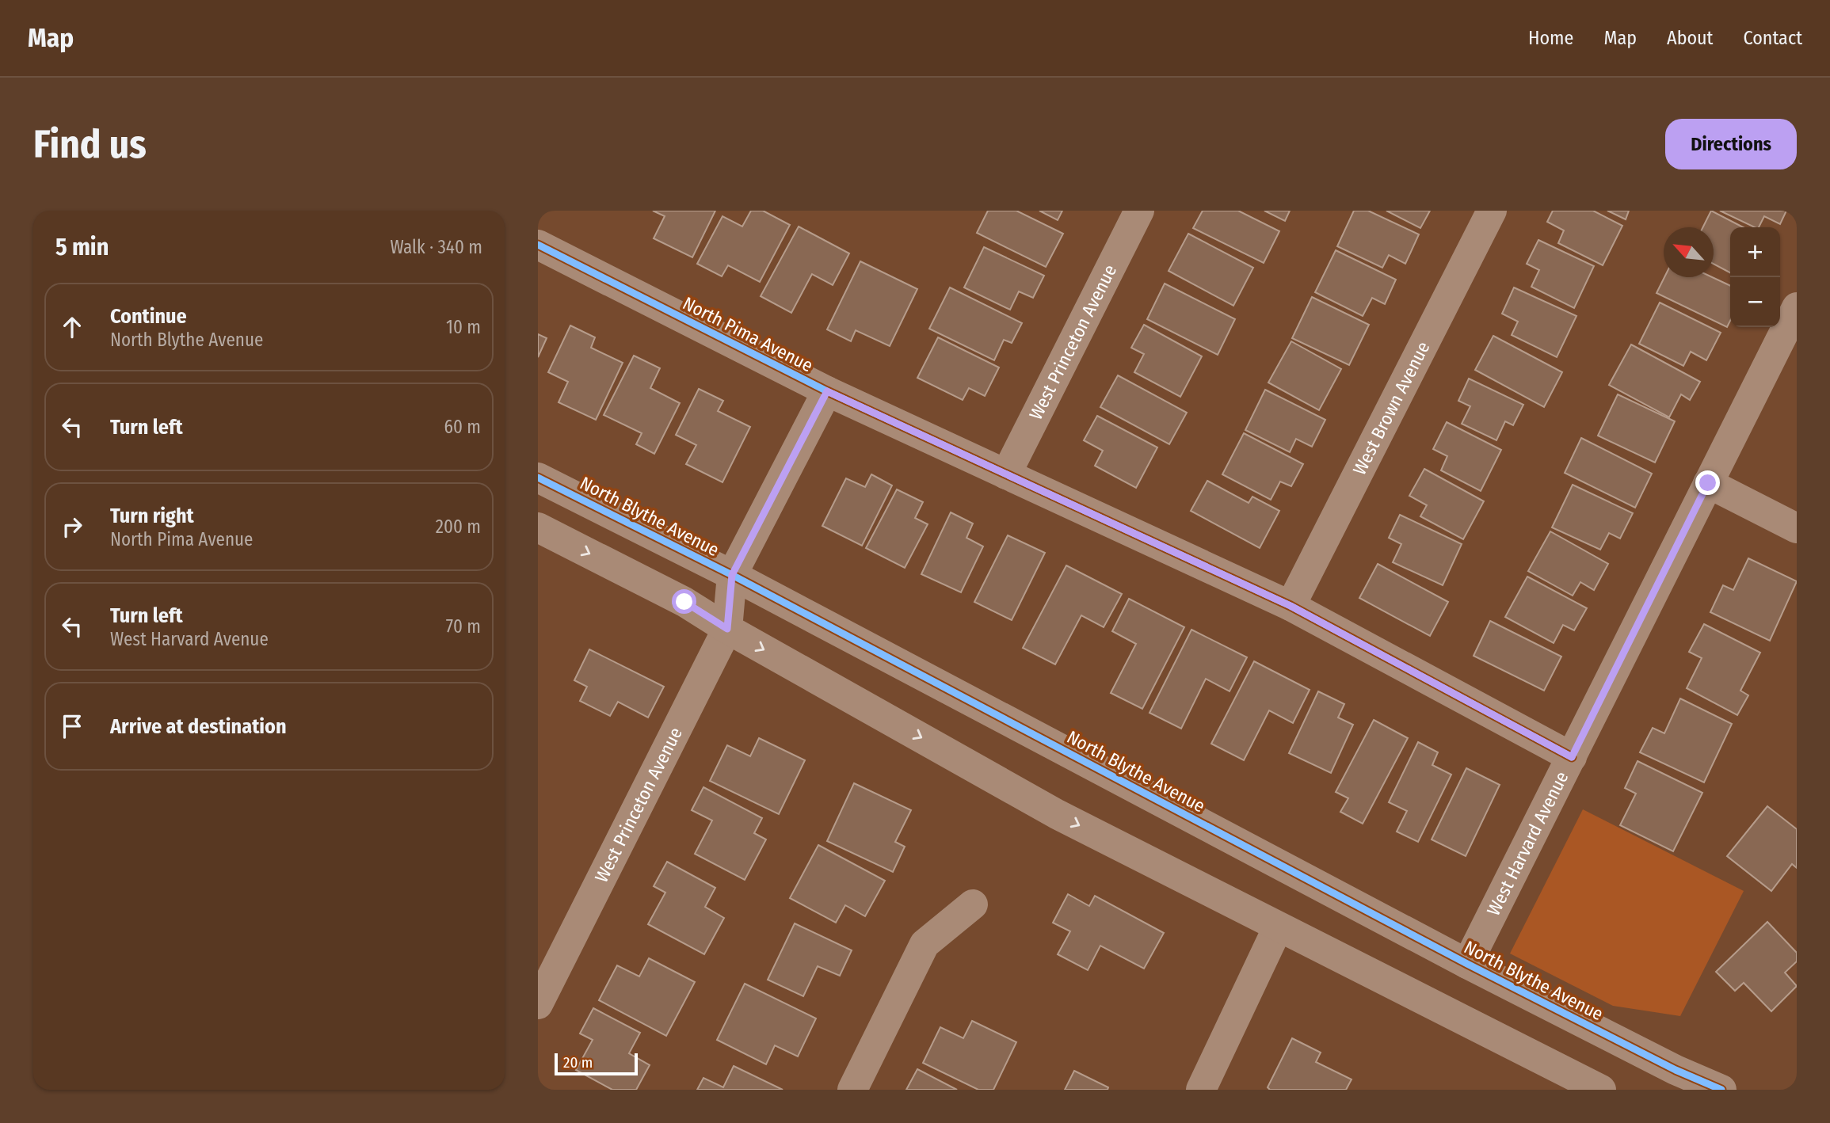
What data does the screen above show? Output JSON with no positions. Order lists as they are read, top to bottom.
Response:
{
  "streets": {
    "street": [
      "North Pima Avenue",
      "West Princeton Avenue",
      "West Brown Avenue",
      "North Blythe Avenue",
      "West Harvard Avenue"
    ]
  },
  "crossings": [
    ["North Pima Avenue", "West Princeton Avenue"],
    ["North Pima Avenue", "West Brown Avenue"],
    ["North Pima Avenue", "West Harvard Avenue"],
    ["West Princeton Avenue", "North Blythe Avenue"],
    ["North Blythe Avenue", "West Harvard Avenue"]
  ],
  "scale_bar": "20 m",
  "north": "top left",
  "page": {
    "header": "Map",
    "nav": [
      "Home",
      "Map",
      "About",
      "Contact"
    ],
    "buttons": "Directions",
    "title": "Find us",
    "heading": ["5 min", "Walk · 340 m"],
    "map_buttons": ["+", "−"],
    "list": [
      ["Continue", "North Blythe Avenue", "10 m"],
      ["Turn left", "60 m"],
      ["Turn right", "North Pima Avenue", "200 m"],
      ["Turn left", "West Harvard Avenue", "70 m"],
      "Arrive at destination"
    ],
    "scale": "20 m"
  }
}
